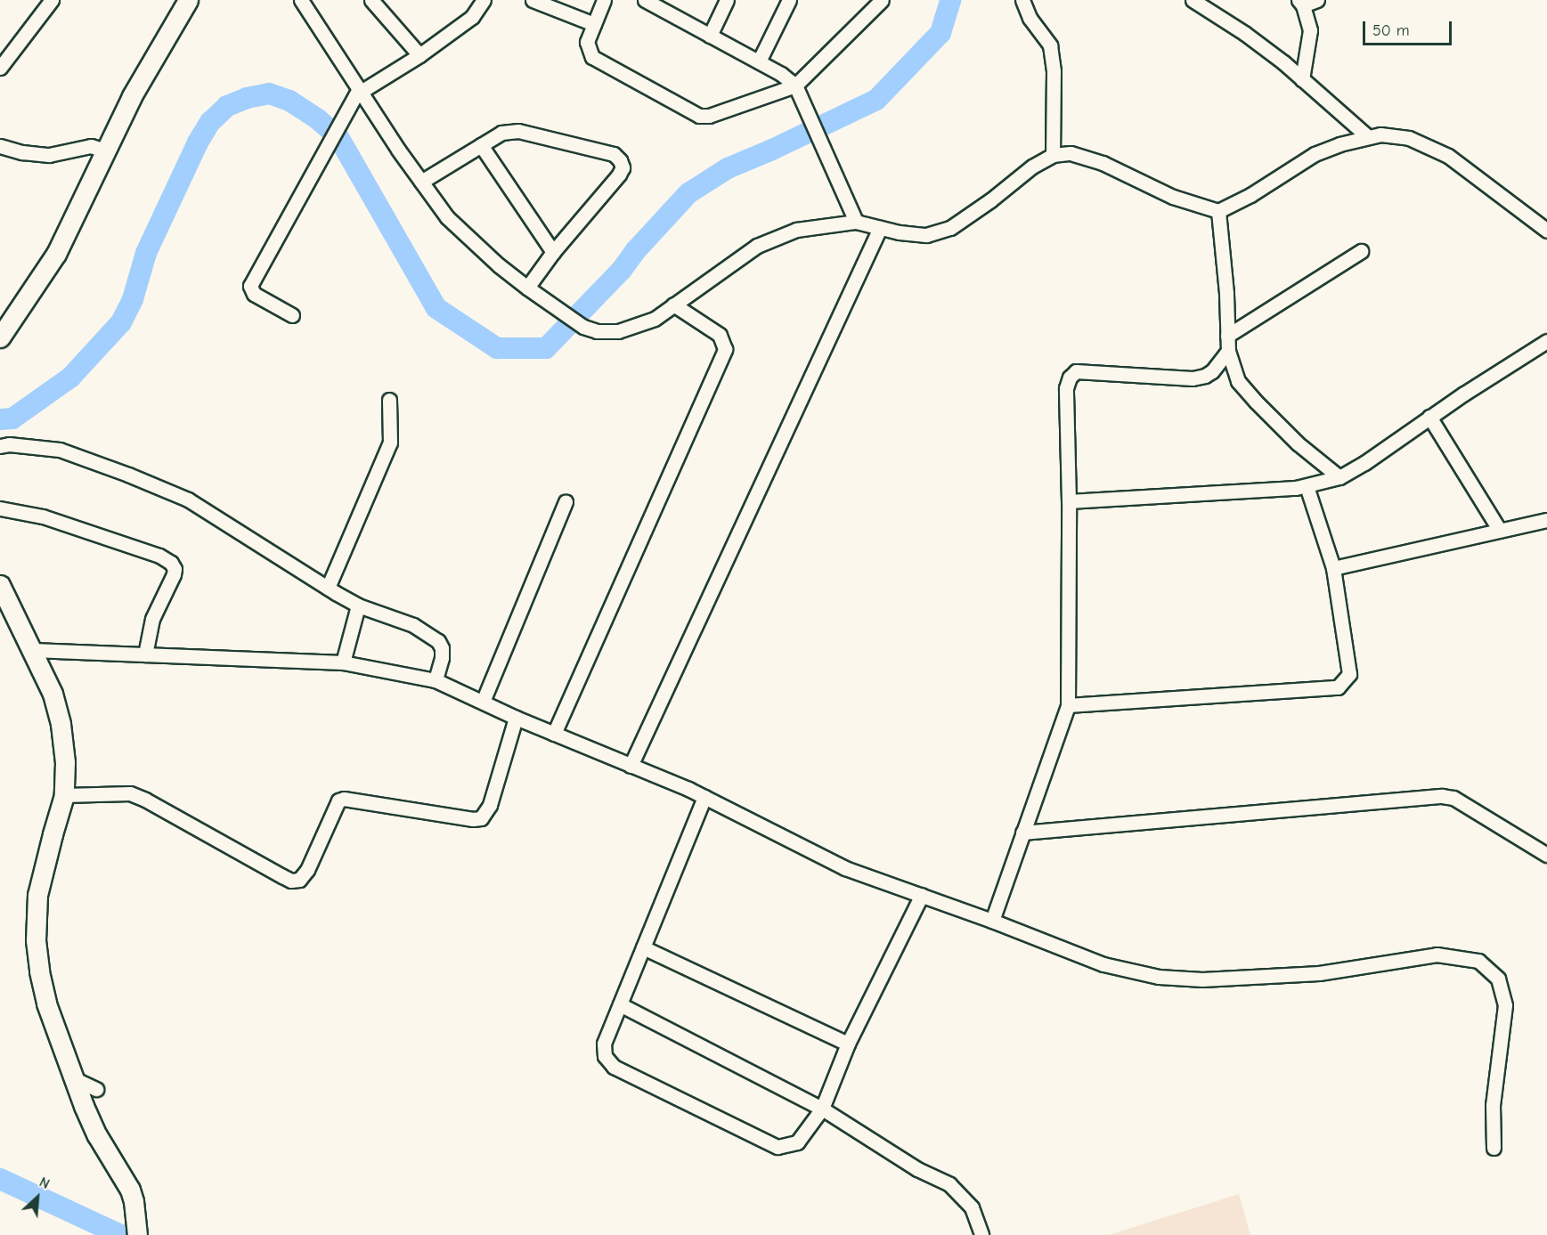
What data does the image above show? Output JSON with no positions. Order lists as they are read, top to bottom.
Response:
{
  "scale_bar": "50 m",
  "north": "top right"
}
